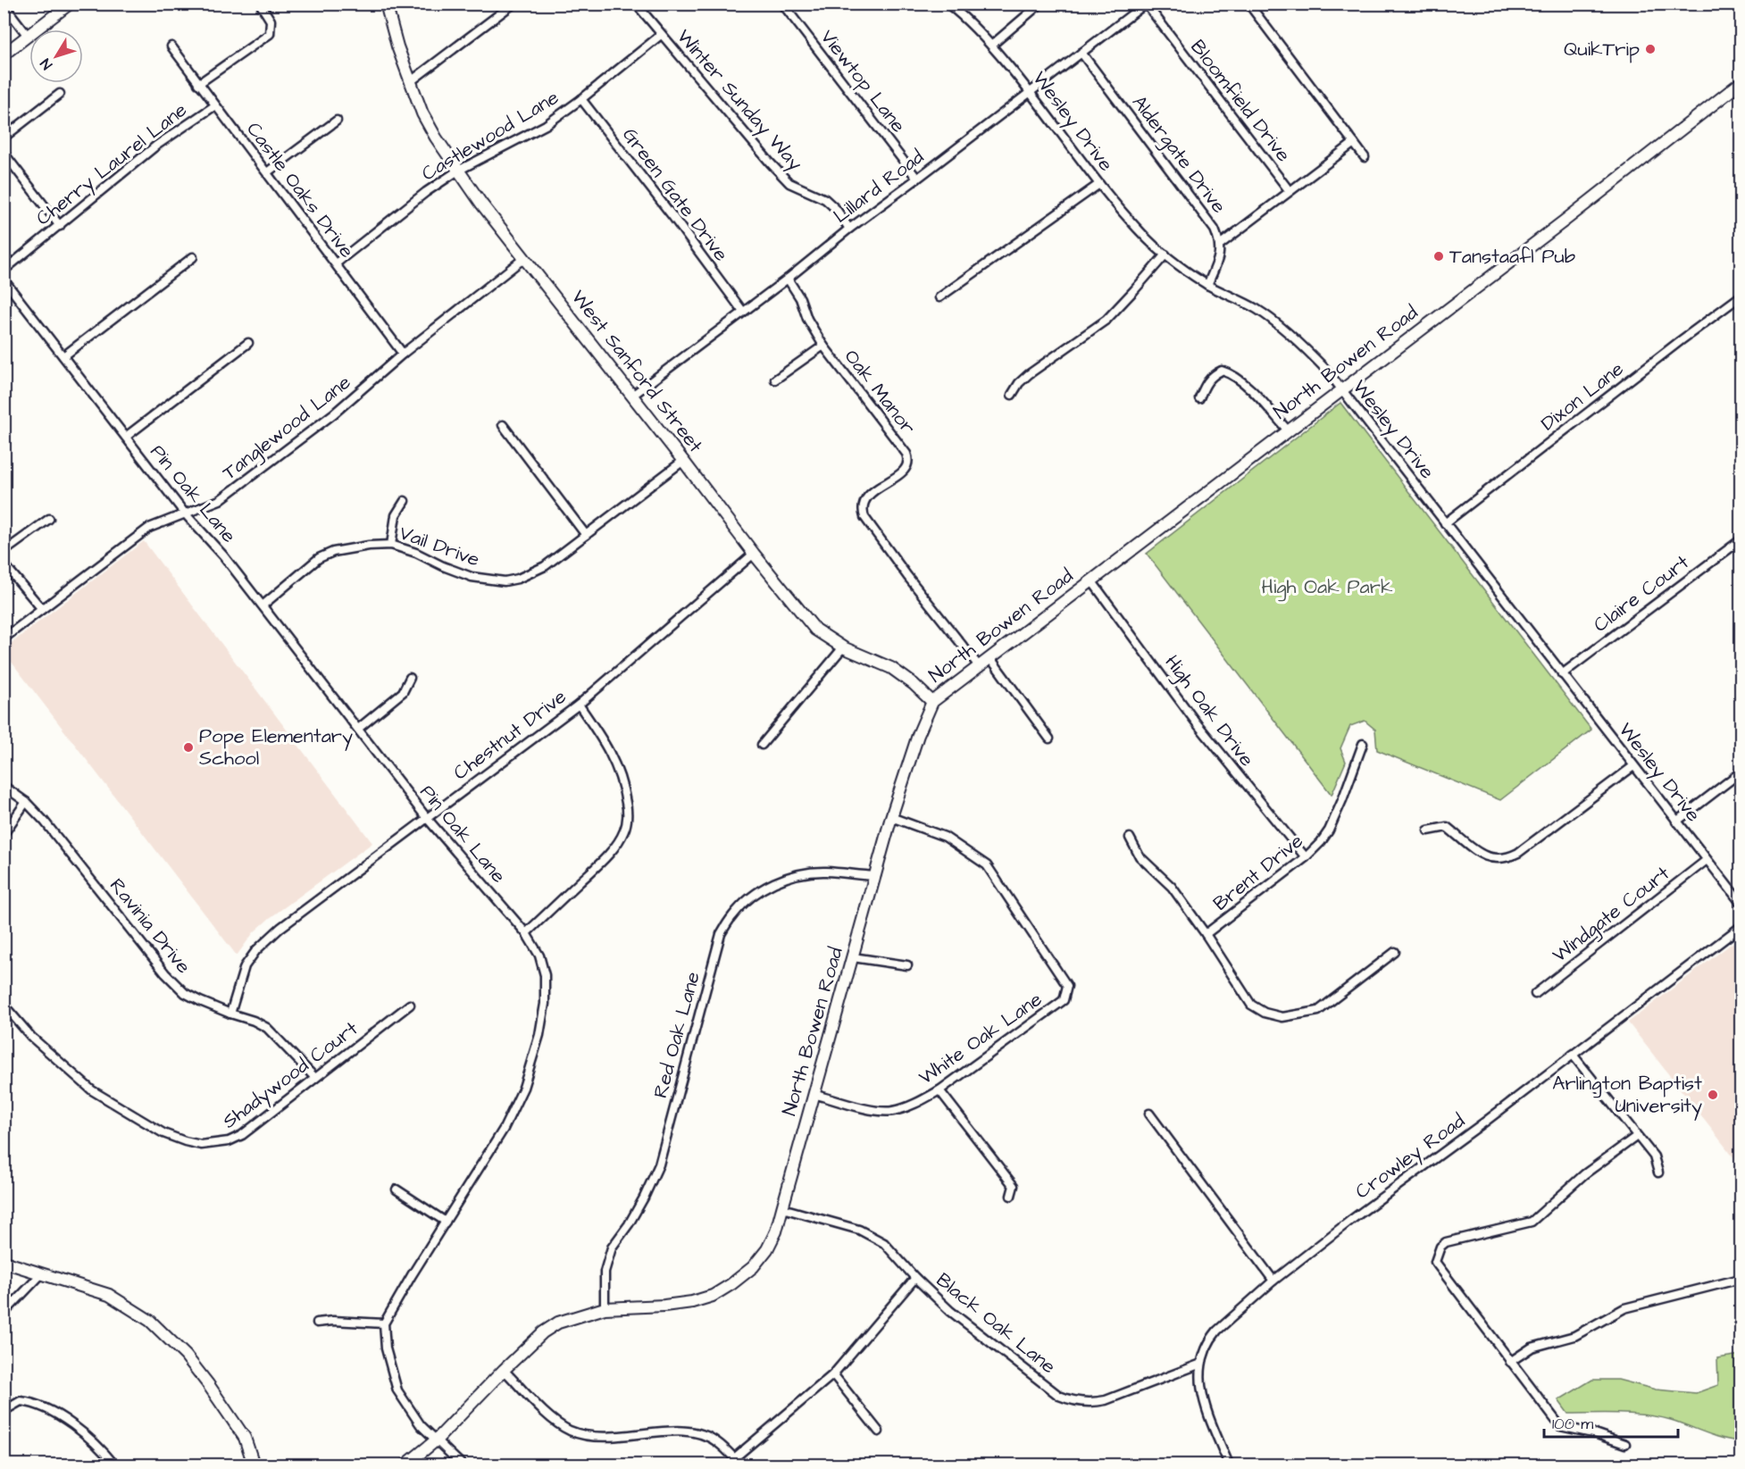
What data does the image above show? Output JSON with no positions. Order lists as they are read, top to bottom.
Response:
{
  "streets": {
    "street": [
      "Viewtop Lane",
      "Winter Sunday Way",
      "Bloomfield Drive",
      "Wesley Drive",
      "Castlewood Lane",
      "Aldergate Drive",
      "Cherry Laurel Lane",
      "Lillard Road",
      "Castle Oaks Drive",
      "Green Gate Drive",
      "North Bowen Road",
      "West Sanford Street",
      "Oak Manor",
      "Dixon Lane",
      "Tanglewood Lane",
      "Pin Oak Lane",
      "Vail Drive",
      "Claire Court",
      "High Oak Drive",
      "Chestnut Drive",
      "Brent Drive",
      "Windgate Court",
      "Ravinia Drive",
      "Red Oak Lane",
      "White Oak Lane",
      "Shadywood Court",
      "Crowley Road",
      "Black Oak Lane"
    ]
  },
  "crossings": [
    ["Viewtop Lane", "Lillard Road"],
    ["Winter Sunday Way", "Castlewood Lane"],
    ["Winter Sunday Way", "Lillard Road"],
    ["Bloomfield Drive", "Lillard Road"],
    ["Wesley Drive", "Aldergate Drive"],
    ["Wesley Drive", "Lillard Road"],
    ["Wesley Drive", "North Bowen Road"],
    ["Wesley Drive", "Dixon Lane"],
    ["Wesley Drive", "Claire Court"],
    ["Wesley Drive", "Windgate Court"],
    ["Castlewood Lane", "Castle Oaks Drive"],
    ["Castlewood Lane", "Green Gate Drive"],
    ["Castlewood Lane", "West Sanford Street"],
    ["Aldergate Drive", "Lillard Road"],
    ["Cherry Laurel Lane", "Castle Oaks Drive"],
    ["Lillard Road", "Green Gate Drive"],
    ["Lillard Road", "West Sanford Street"],
    ["Lillard Road", "Oak Manor"],
    ["Castle Oaks Drive", "Tanglewood Lane"],
    ["North Bowen Road", "West Sanford Street"],
    ["North Bowen Road", "Oak Manor"],
    ["North Bowen Road", "High Oak Drive"],
    ["North Bowen Road", "Red Oak Lane"],
    ["North Bowen Road", "White Oak Lane"],
    ["North Bowen Road", "Black Oak Lane"],
    ["West Sanford Street", "Tanglewood Lane"],
    ["West Sanford Street", "Vail Drive"],
    ["West Sanford Street", "Chestnut Drive"],
    ["Tanglewood Lane", "Pin Oak Lane"],
    ["Pin Oak Lane", "Vail Drive"],
    ["Pin Oak Lane", "Chestnut Drive"],
    ["High Oak Drive", "Brent Drive"],
    ["Chestnut Drive", "Ravinia Drive"],
    ["Ravinia Drive", "Shadywood Court"],
    ["Crowley Road", "Black Oak Lane"]
  ],
  "parks": ["High Oak Park"],
  "places": [
    "QuikTrip",
    "Tanstaafl Pub",
    "Pope Elementary School",
    "Arlington Baptist University"
  ],
  "scale_bar": "100 m",
  "north": "bottom left"
}
